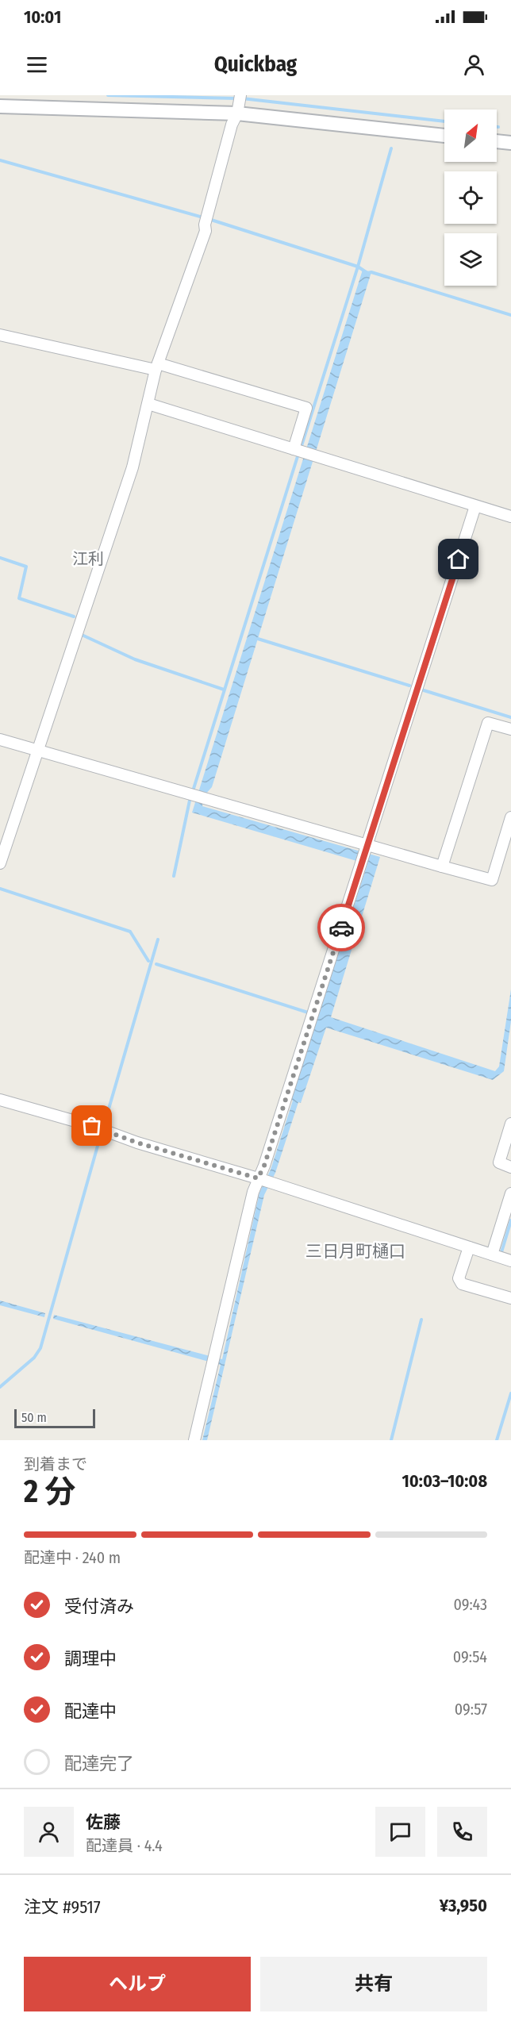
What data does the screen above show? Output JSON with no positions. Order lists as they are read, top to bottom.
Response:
{
  "districts": ["江利", "三日月町樋口"],
  "scale_bar": "50 m",
  "north": "top right",
  "page": {
    "status": "10:01",
    "header": "Quickbag",
    "scale": "50 m",
    "heading": ["2 分", "到着まで", "10:03–10:08"],
    "panel": [
      "佐藤",
      "配達員 · 4.4",
      "注文 #9517",
      "¥3,950"
    ],
    "bar": "配達中 · 240 m",
    "list": [
      ["受付済み", "09:43"],
      ["調理中", "09:54"],
      ["配達中", "09:57"],
      "配達完了"
    ],
    "buttons": ["ヘルプ", "共有"]
  }
}
